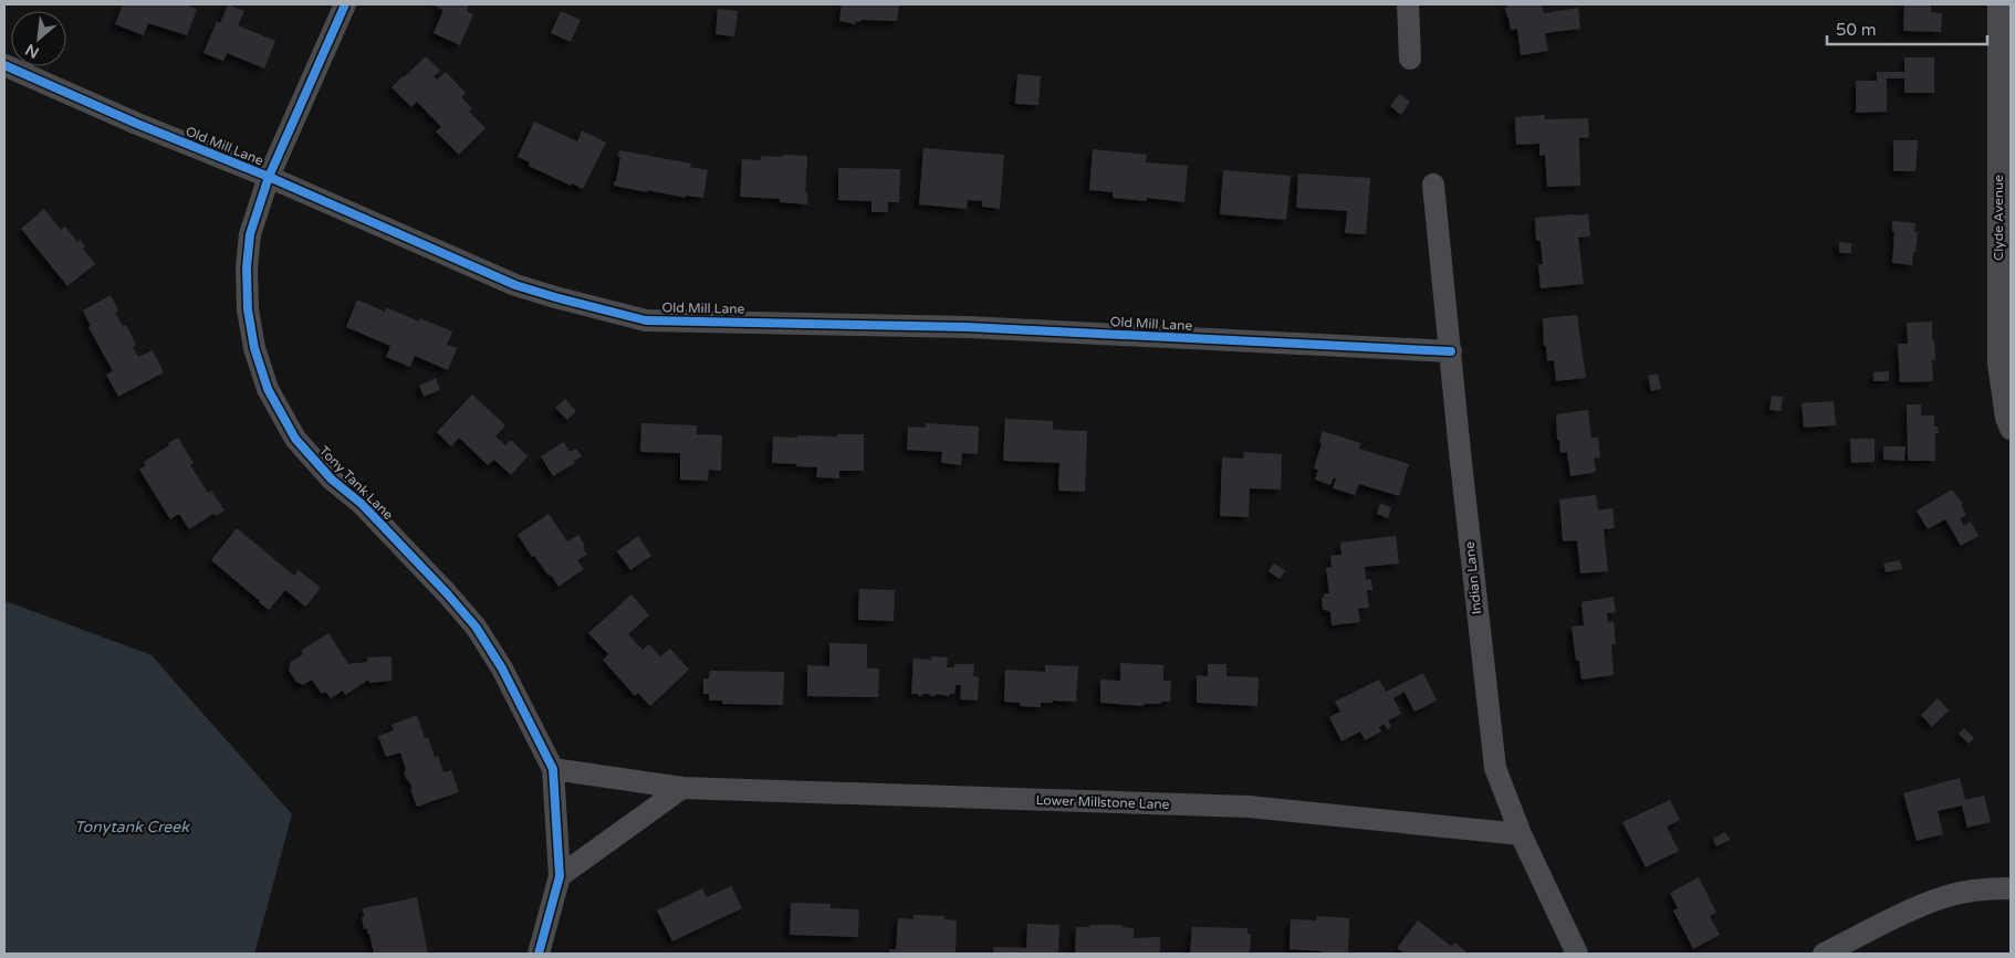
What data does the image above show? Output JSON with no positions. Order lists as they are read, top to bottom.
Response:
{
  "streets": {
    "street": [
      "Old Mill Lane",
      "Clyde Avenue",
      "Tony Tank Lane",
      "Indian Lane",
      "Lower Millstone Lane"
    ]
  },
  "crossings": [
    ["Old Mill Lane", "Tony Tank Lane"],
    ["Old Mill Lane", "Indian Lane"],
    ["Tony Tank Lane", "Lower Millstone Lane"],
    ["Indian Lane", "Lower Millstone Lane"]
  ],
  "water": ["Tonytank Creek"],
  "scale_bar": "50 m",
  "north": "bottom left"
}
